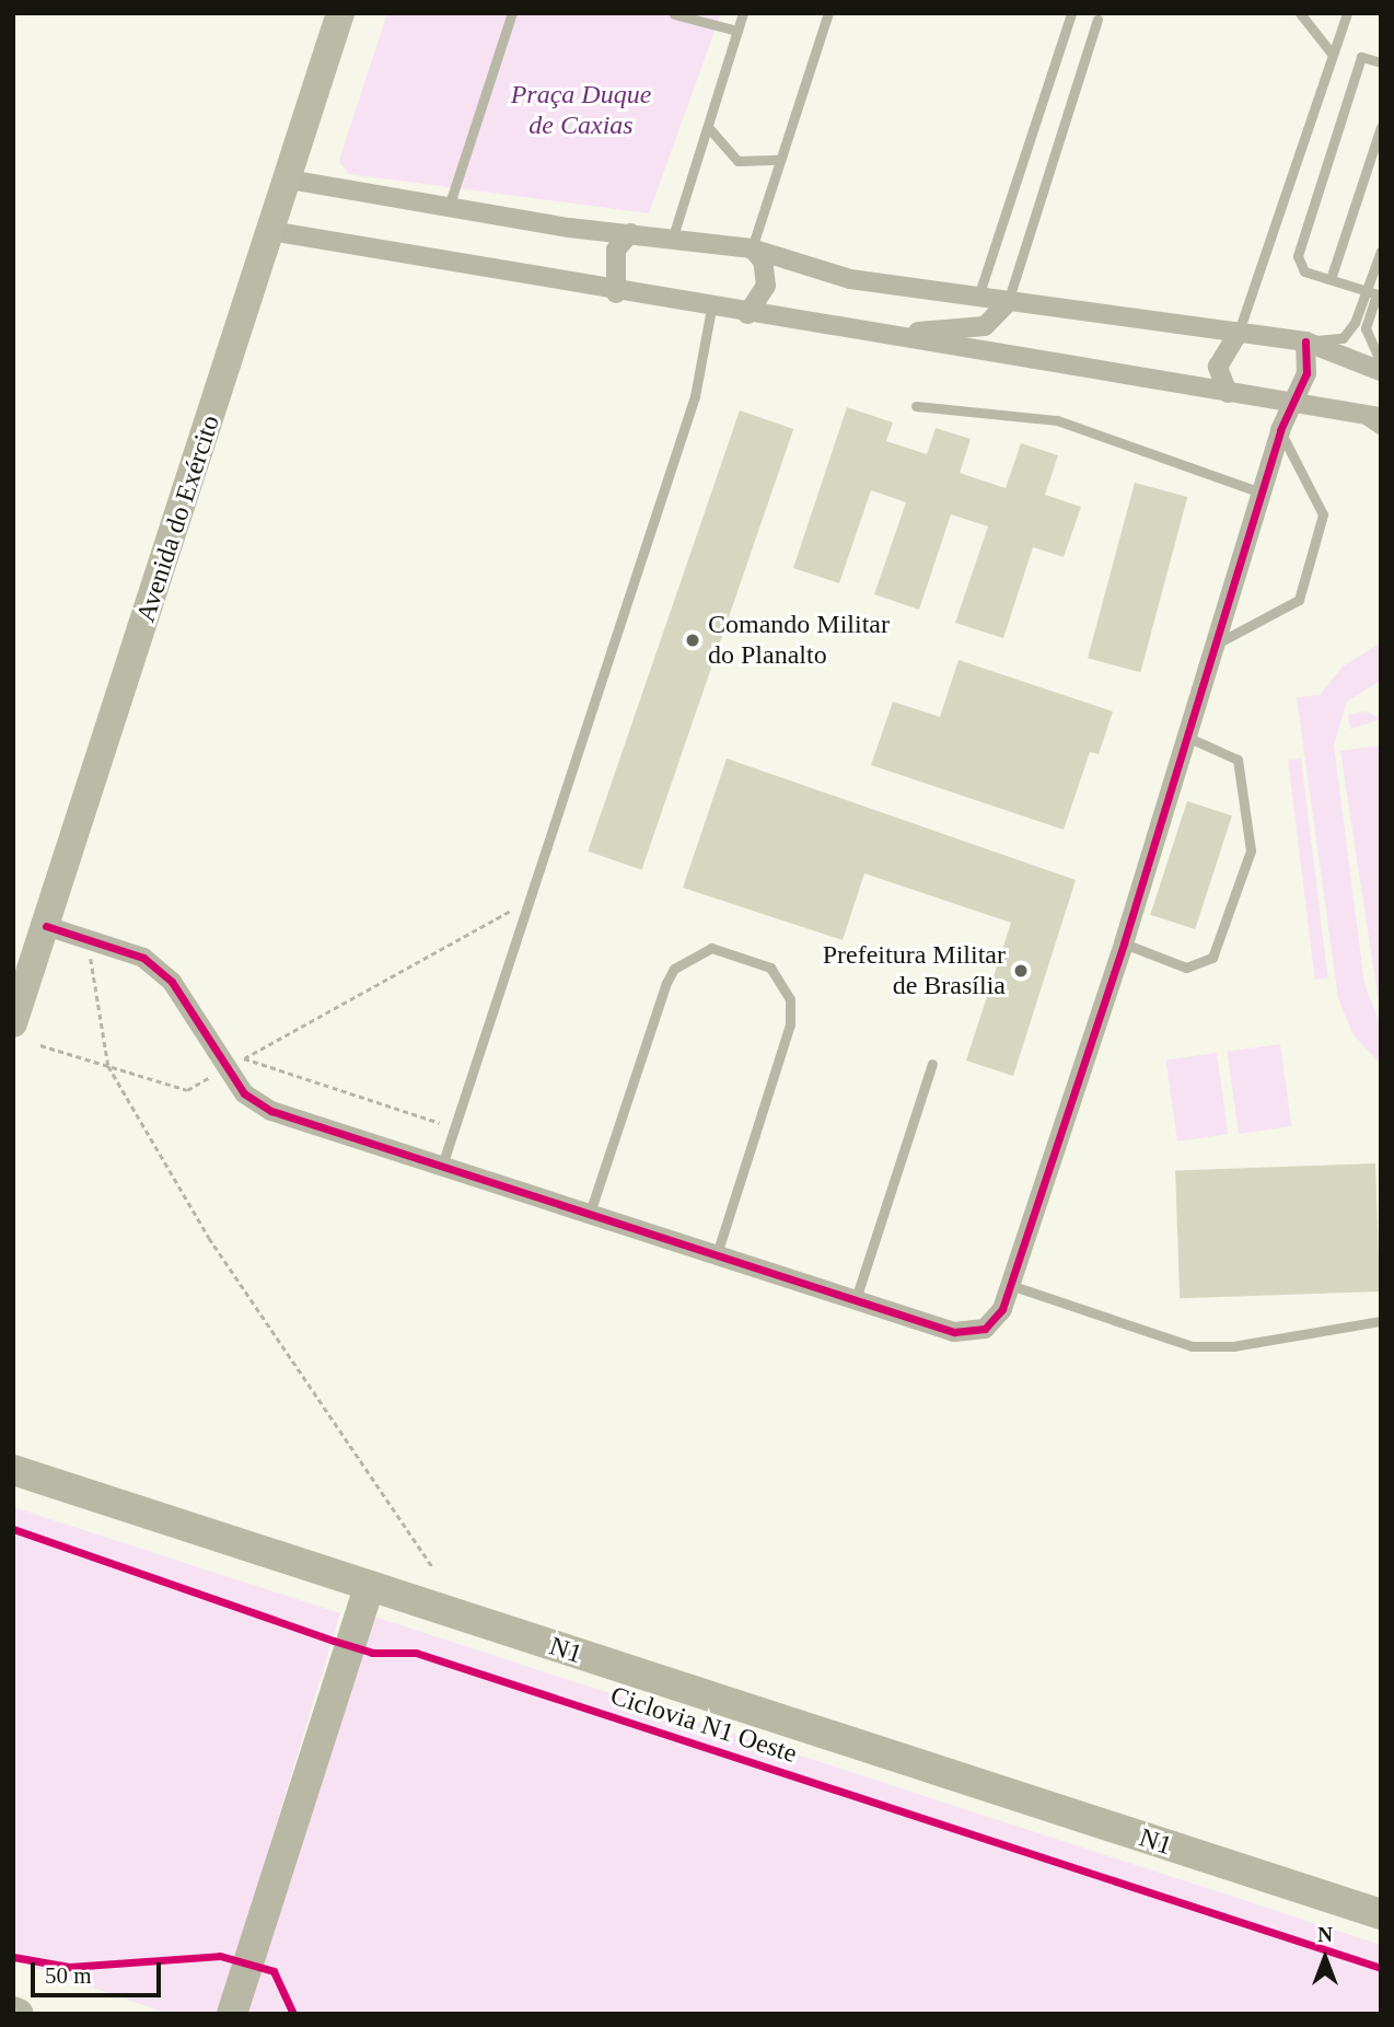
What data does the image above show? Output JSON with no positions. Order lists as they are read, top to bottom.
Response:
{
  "streets": {
    "highway": ["N1"],
    "main road": ["Avenida do Exército"],
    "cycle path": ["Ciclovia N1 Oeste"]
  },
  "parks": ["Praça Duque de Caxias"],
  "places": ["Comando Militar do Planalto", "Prefeitura Militar de Brasília"],
  "scale_bar": "50 m",
  "north": "top"
}
